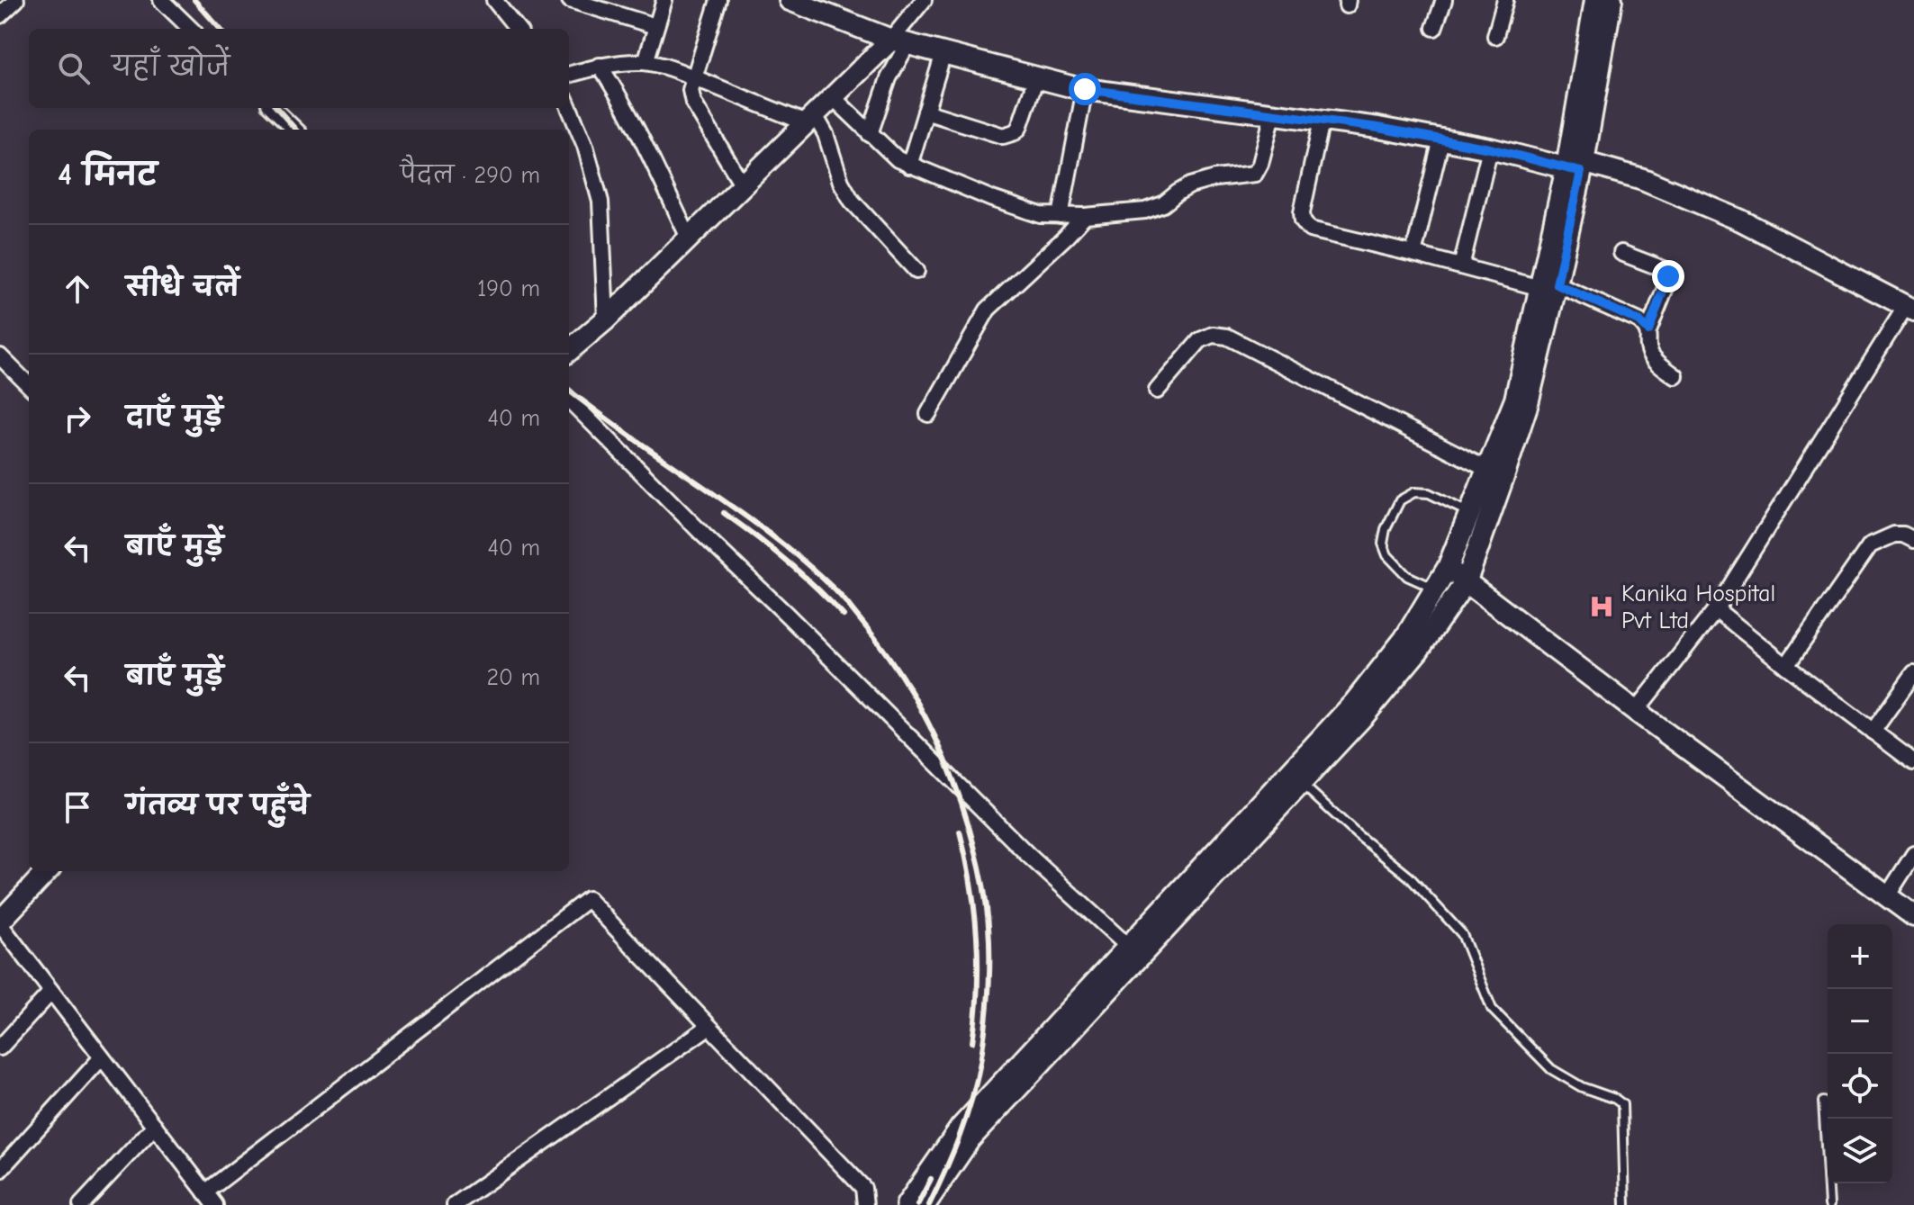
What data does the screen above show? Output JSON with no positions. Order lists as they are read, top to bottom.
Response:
{
  "places": {
    "hospital": ["Kanika Hospital Pvt Ltd"]
  },
  "page": {
    "search": "यहाँ खोजें",
    "heading": ["4 मिनट", "पैदल · 290 m"],
    "list": [
      ["सीधे चलें", "190 m"],
      ["दाएँ मुड़ें", "40 m"],
      ["बाएँ मुड़ें", "40 m"],
      ["बाएँ मुड़ें", "20 m"],
      "गंतव्य पर पहुँचे"
    ],
    "map_buttons": ["+", "−"]
  }
}
